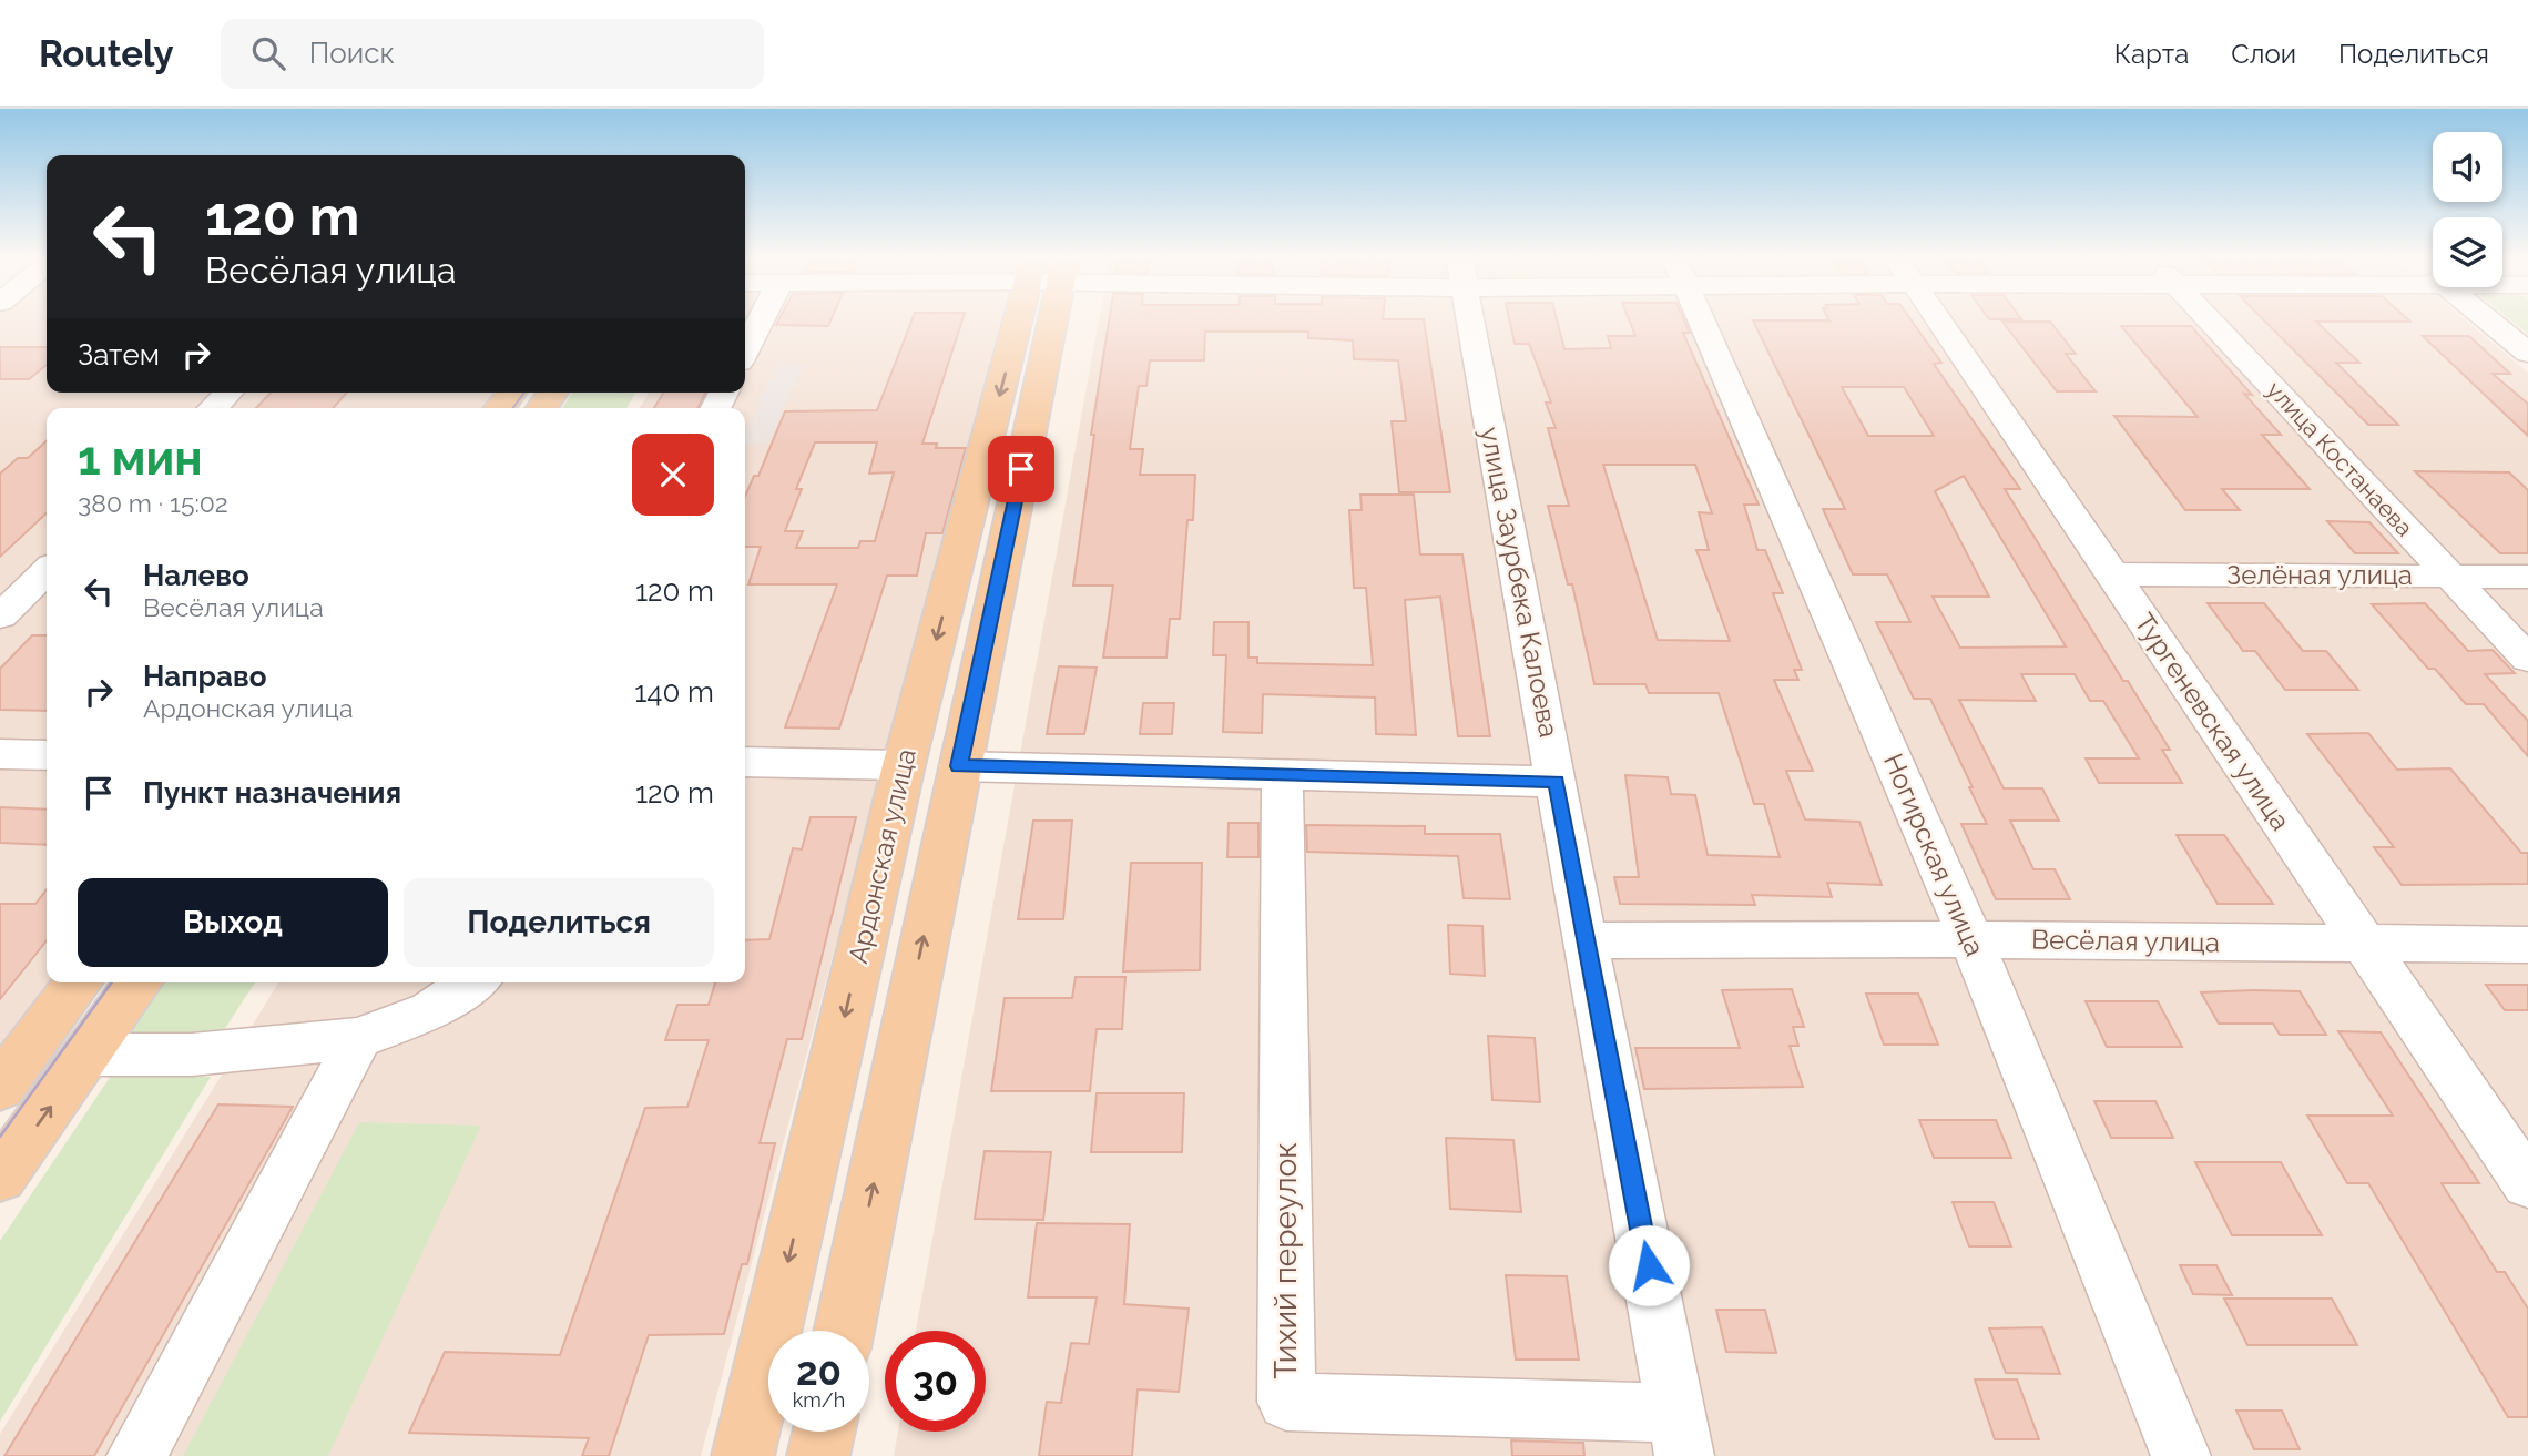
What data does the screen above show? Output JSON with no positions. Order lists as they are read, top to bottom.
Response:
{
  "streets": {
    "main road": ["Ардонская улица"],
    "street": [
      "улица Костанаева",
      "Зелёная улица",
      "улица Заурбека Калоева",
      "Тургеневская улица",
      "Ногирская улица",
      "Весёлая улица",
      "Тихий переулок"
    ]
  },
  "crossings": [
    ["улица Костанаева", "Зелёная улица"],
    ["Зелёная улица", "Тургеневская улица"],
    ["улица Заурбека Калоева", "Весёлая улица"],
    ["улица Заурбека Калоева", "Тихий переулок"],
    ["Тургеневская улица", "Весёлая улица"],
    ["Ногирская улица", "Весёлая улица"]
  ],
  "page": {
    "header": "Routely",
    "search": "Поиск",
    "nav": ["Карта", "Слои", "Поделиться"],
    "turn": ["120 m", "Весёлая улица"],
    "then": "Затем",
    "heading": ["1 мин", "380 m · 15:02"],
    "list": [
      {
        "name": "Налево",
        "note": "Весёлая улица",
        "value": "120 m"
      },
      {
        "name": "Направо",
        "note": "Ардонская улица",
        "value": "140 m"
      },
      {
        "name": "Пункт назначения",
        "value": "120 m"
      }
    ],
    "buttons": ["Выход", "Поделиться"],
    "speed": "20 km/h",
    "limit": "30"
  }
}
